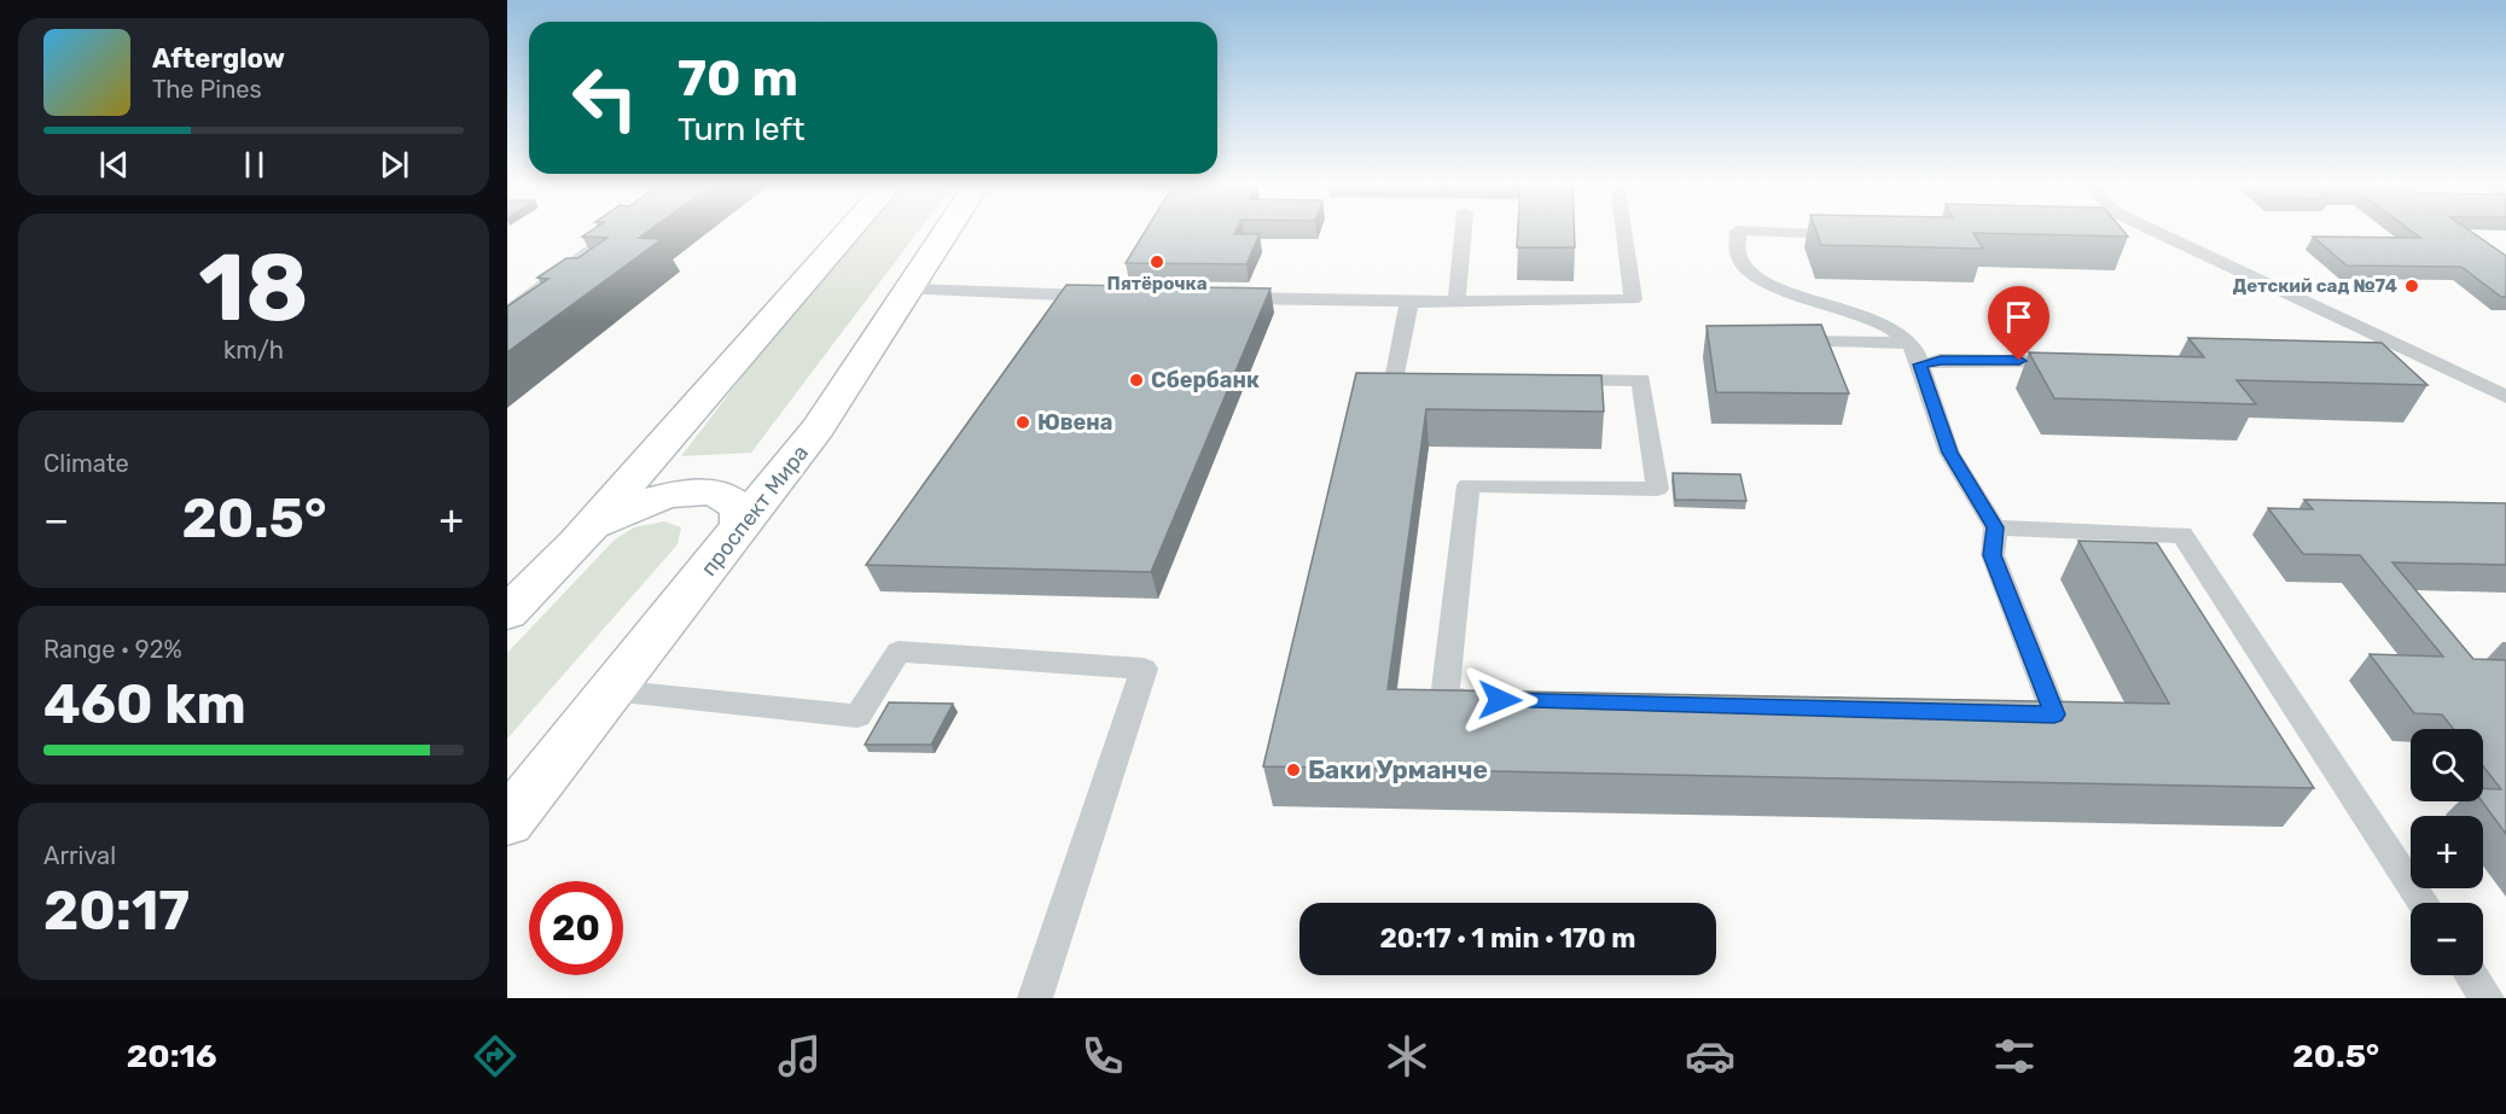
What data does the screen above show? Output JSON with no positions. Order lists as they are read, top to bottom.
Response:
{
  "streets": {
    "main road": ["проспект Мира"]
  },
  "places": [
    "Пятёрочка",
    "Детский сад №74",
    "Сбербанк",
    "Ювена",
    "Баки Урманче"
  ],
  "page": {
    "turn": ["70 m", "Turn left"],
    "song": ["Afterglow", "The Pines"],
    "tile": [
      ["18", "km/h"],
      "Climate",
      ["Range · 92%", "460 km"],
      ["Arrival", "20:17"]
    ],
    "heat": ["−", "20.5°", "+"],
    "map_buttons": ["+", "−"],
    "limit": "20",
    "trip": "20:17 · 1 min · 170 m",
    "tabs": ["20:16", "20.5°"]
  }
}
